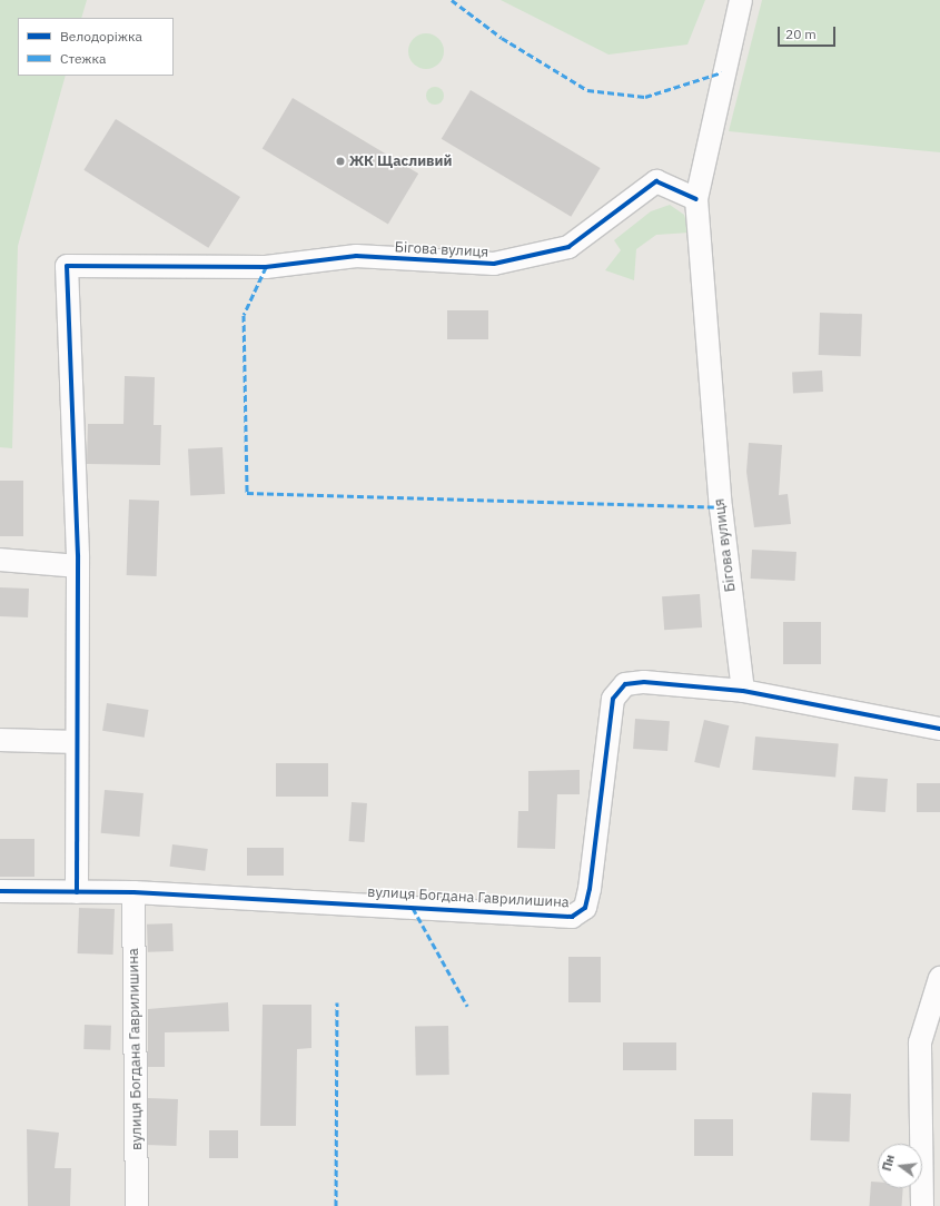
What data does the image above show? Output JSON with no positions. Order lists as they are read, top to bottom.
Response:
{
  "streets": {
    "street": ["Бігова вулиця", "вулиця Богдана Гаврилишина"]
  },
  "crossings": [
    ["Бігова вулиця", "вулиця Богдана Гаврилишина"]
  ],
  "places": ["ЖК Щасливий"],
  "legend": ["Велодоріжка", "Стежка"],
  "scale_bar": "20 m",
  "north": "left"
}
